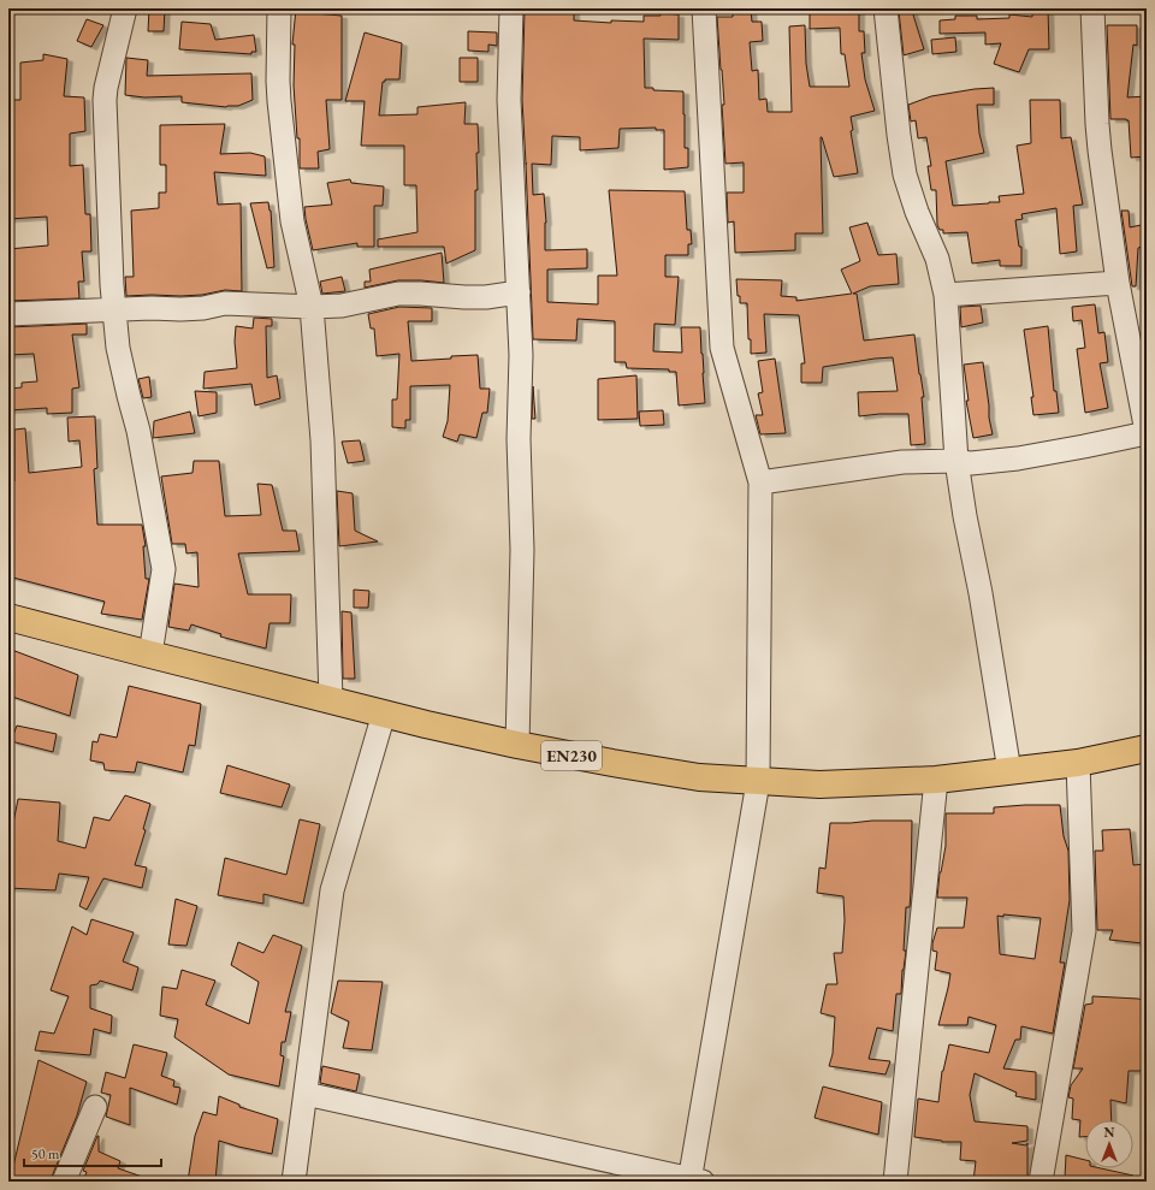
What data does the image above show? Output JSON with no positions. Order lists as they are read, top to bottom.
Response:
{
  "streets": {
    "main road": ["EN230"]
  },
  "scale_bar": "50 m",
  "north": "top"
}
